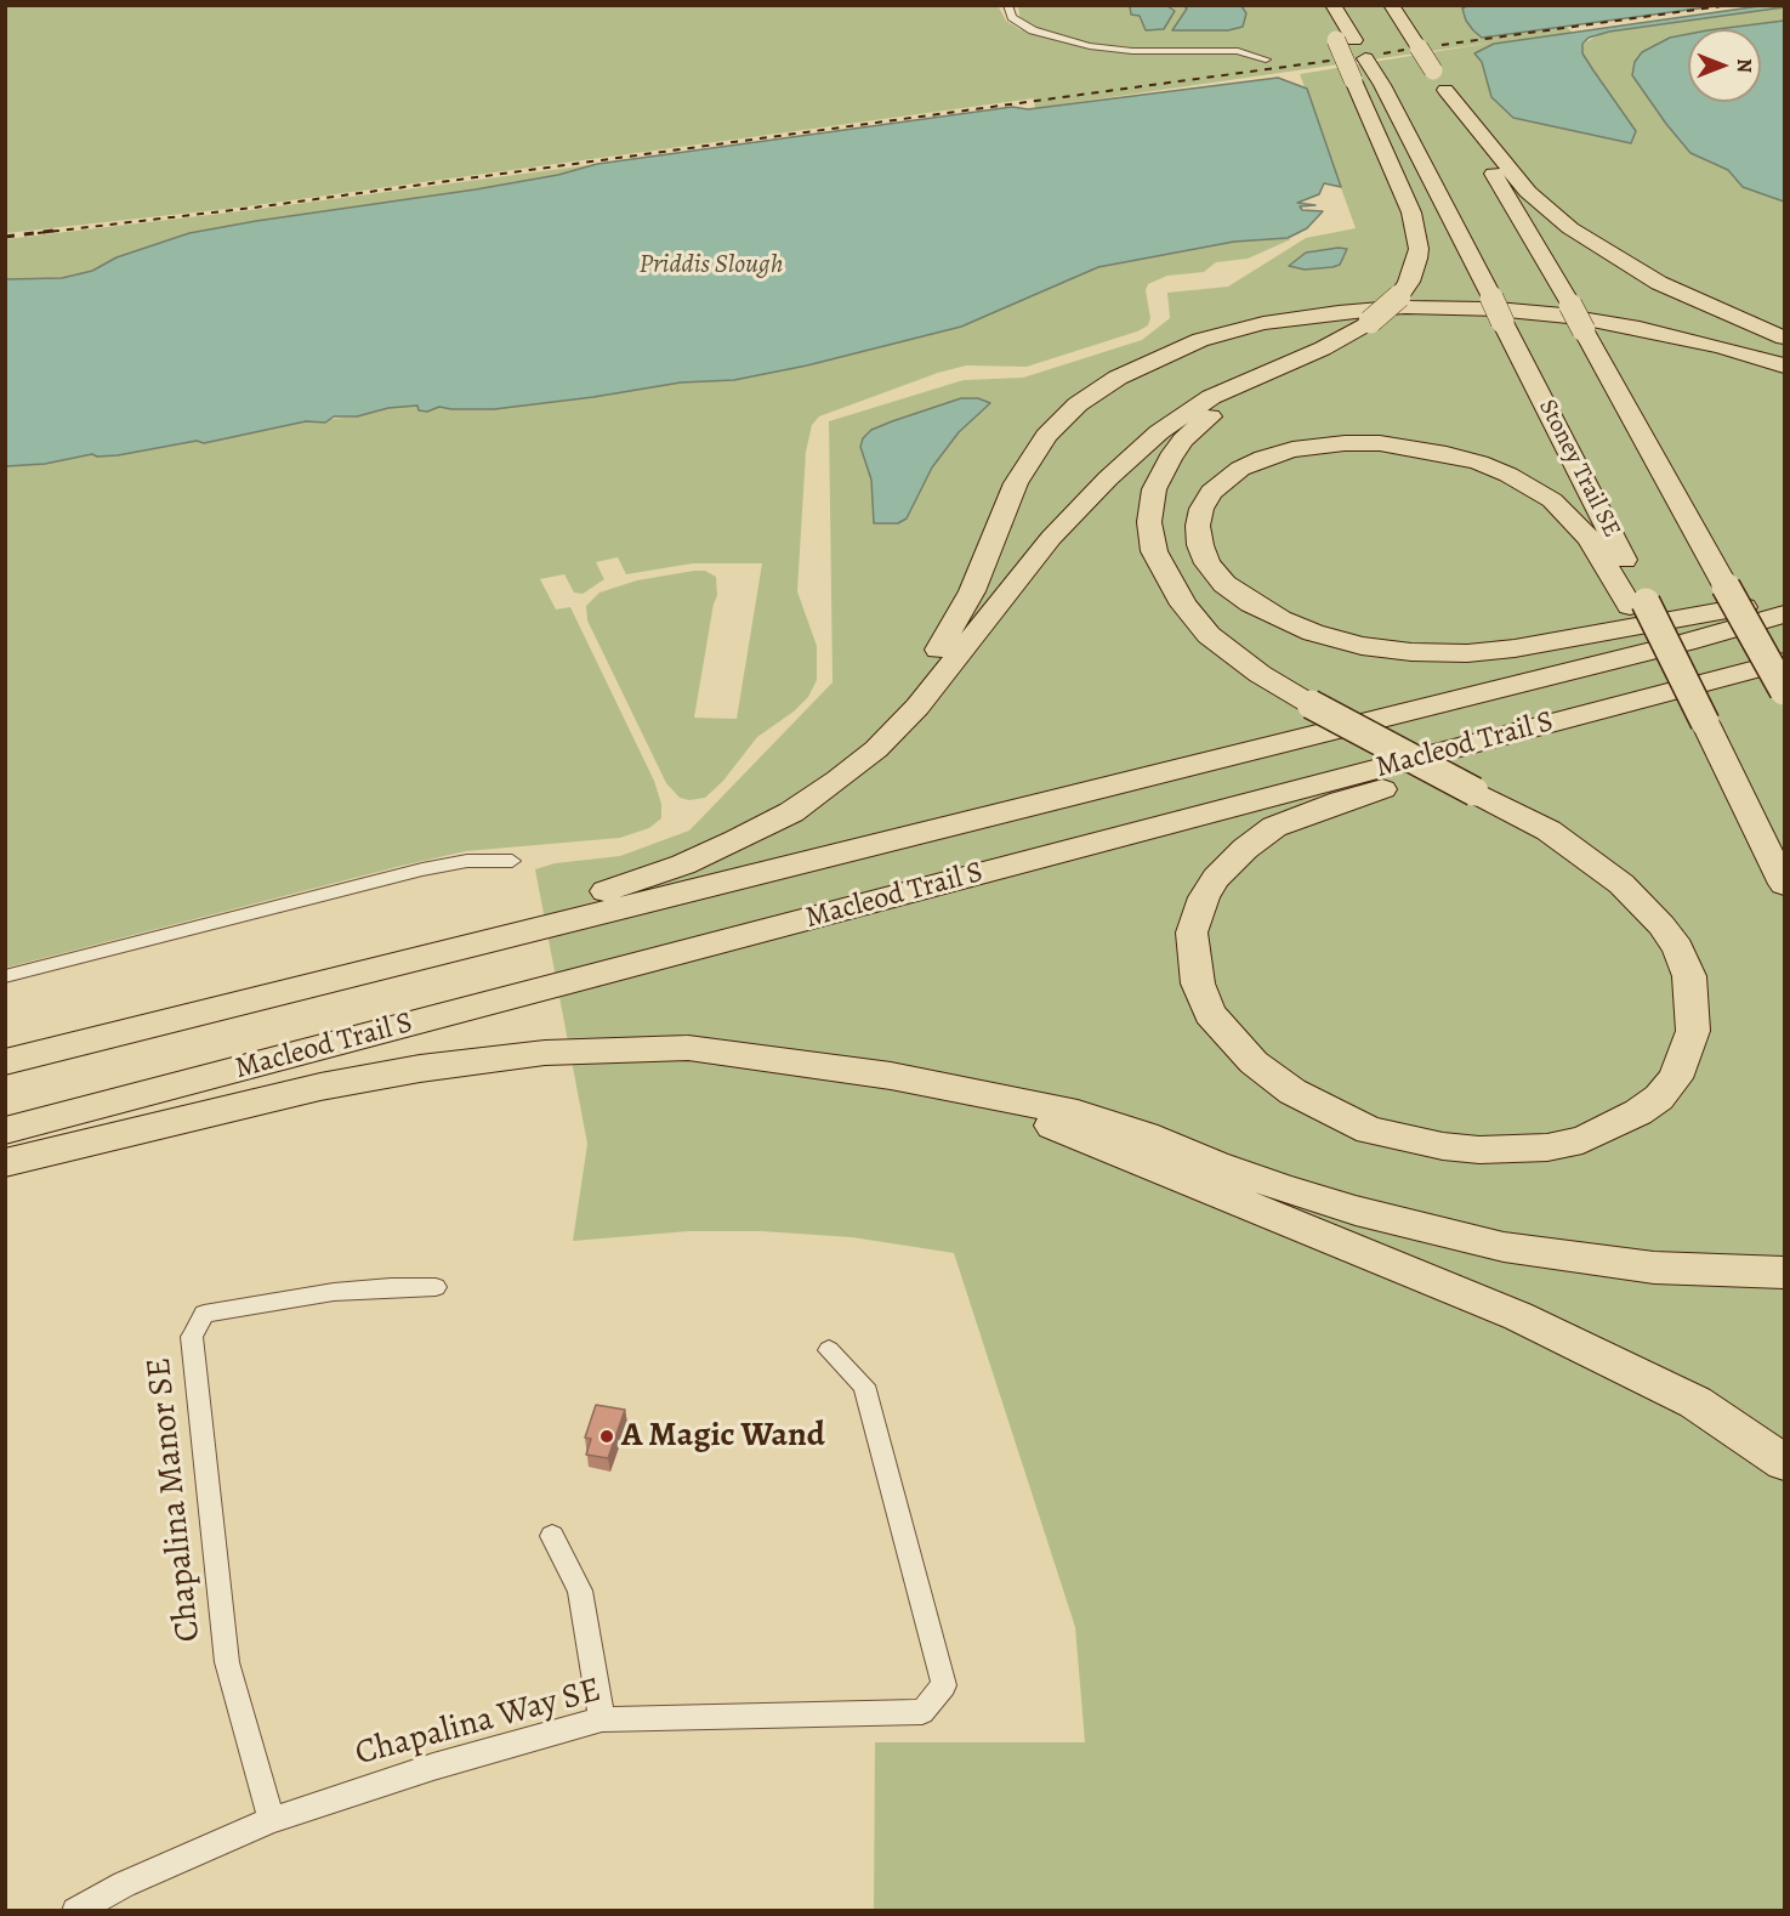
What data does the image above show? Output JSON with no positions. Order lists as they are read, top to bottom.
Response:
{
  "streets": {
    "highway": ["Stoney Trail SE", "Macleod Trail S"],
    "street": ["Chapalina Manor SE", "Chapalina Way SE"]
  },
  "crossings": [
    ["Chapalina Manor SE", "Chapalina Way SE"]
  ],
  "water": ["Priddis Slough"],
  "places": ["A Magic Wand"],
  "north": "right"
}
